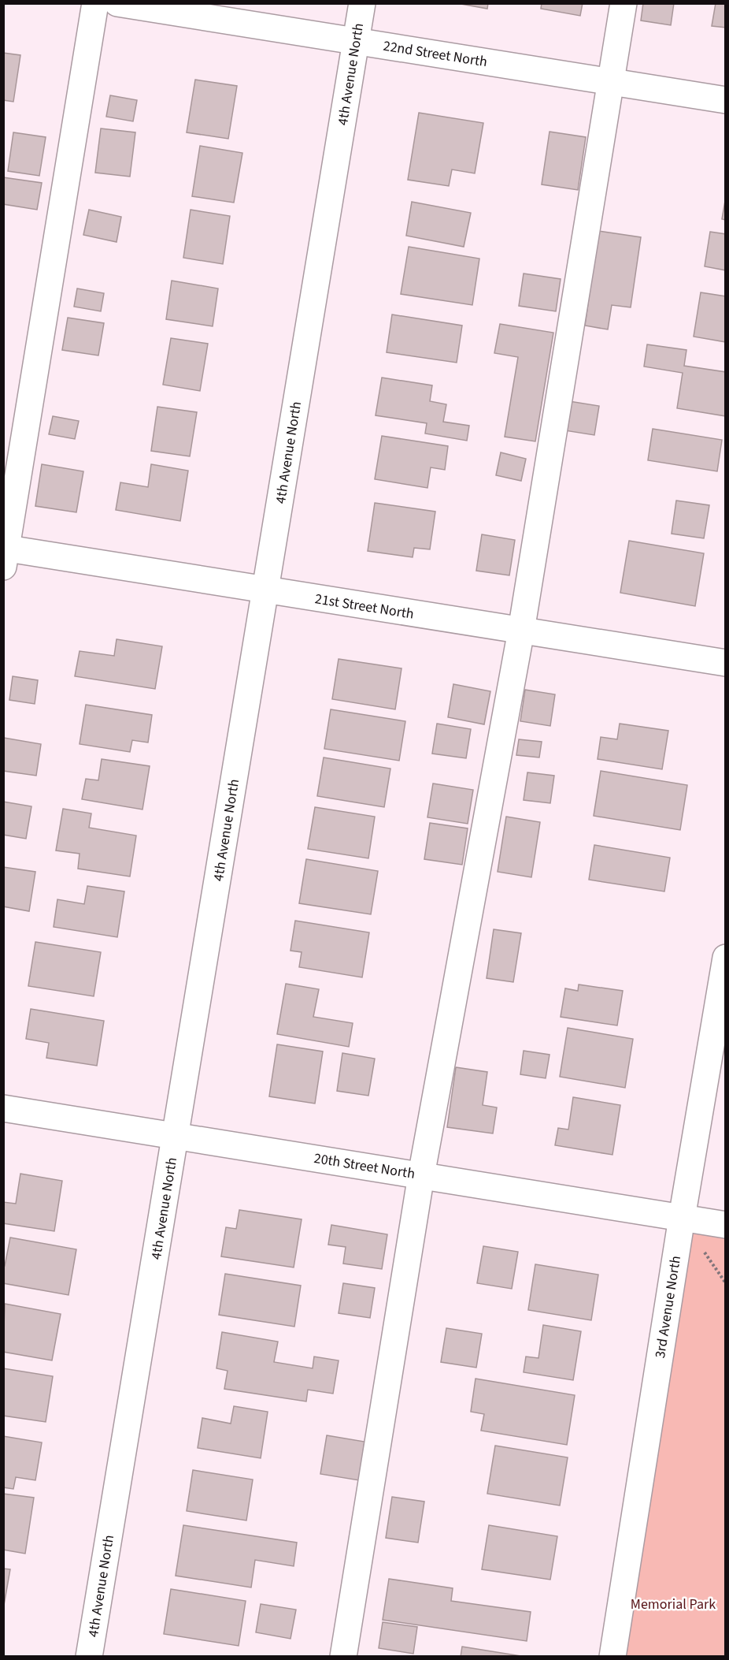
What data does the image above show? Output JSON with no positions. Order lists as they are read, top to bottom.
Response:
{
  "streets": {
    "street": [
      "22nd Street North",
      "4th Avenue North",
      "21st Street North",
      "20th Street North",
      "3rd Avenue North"
    ]
  },
  "crossings": [
    ["22nd Street North", "4th Avenue North"],
    ["4th Avenue North", "21st Street North"],
    ["4th Avenue North", "20th Street North"],
    ["20th Street North", "3rd Avenue North"]
  ],
  "parks": ["Memorial Park"]
}
